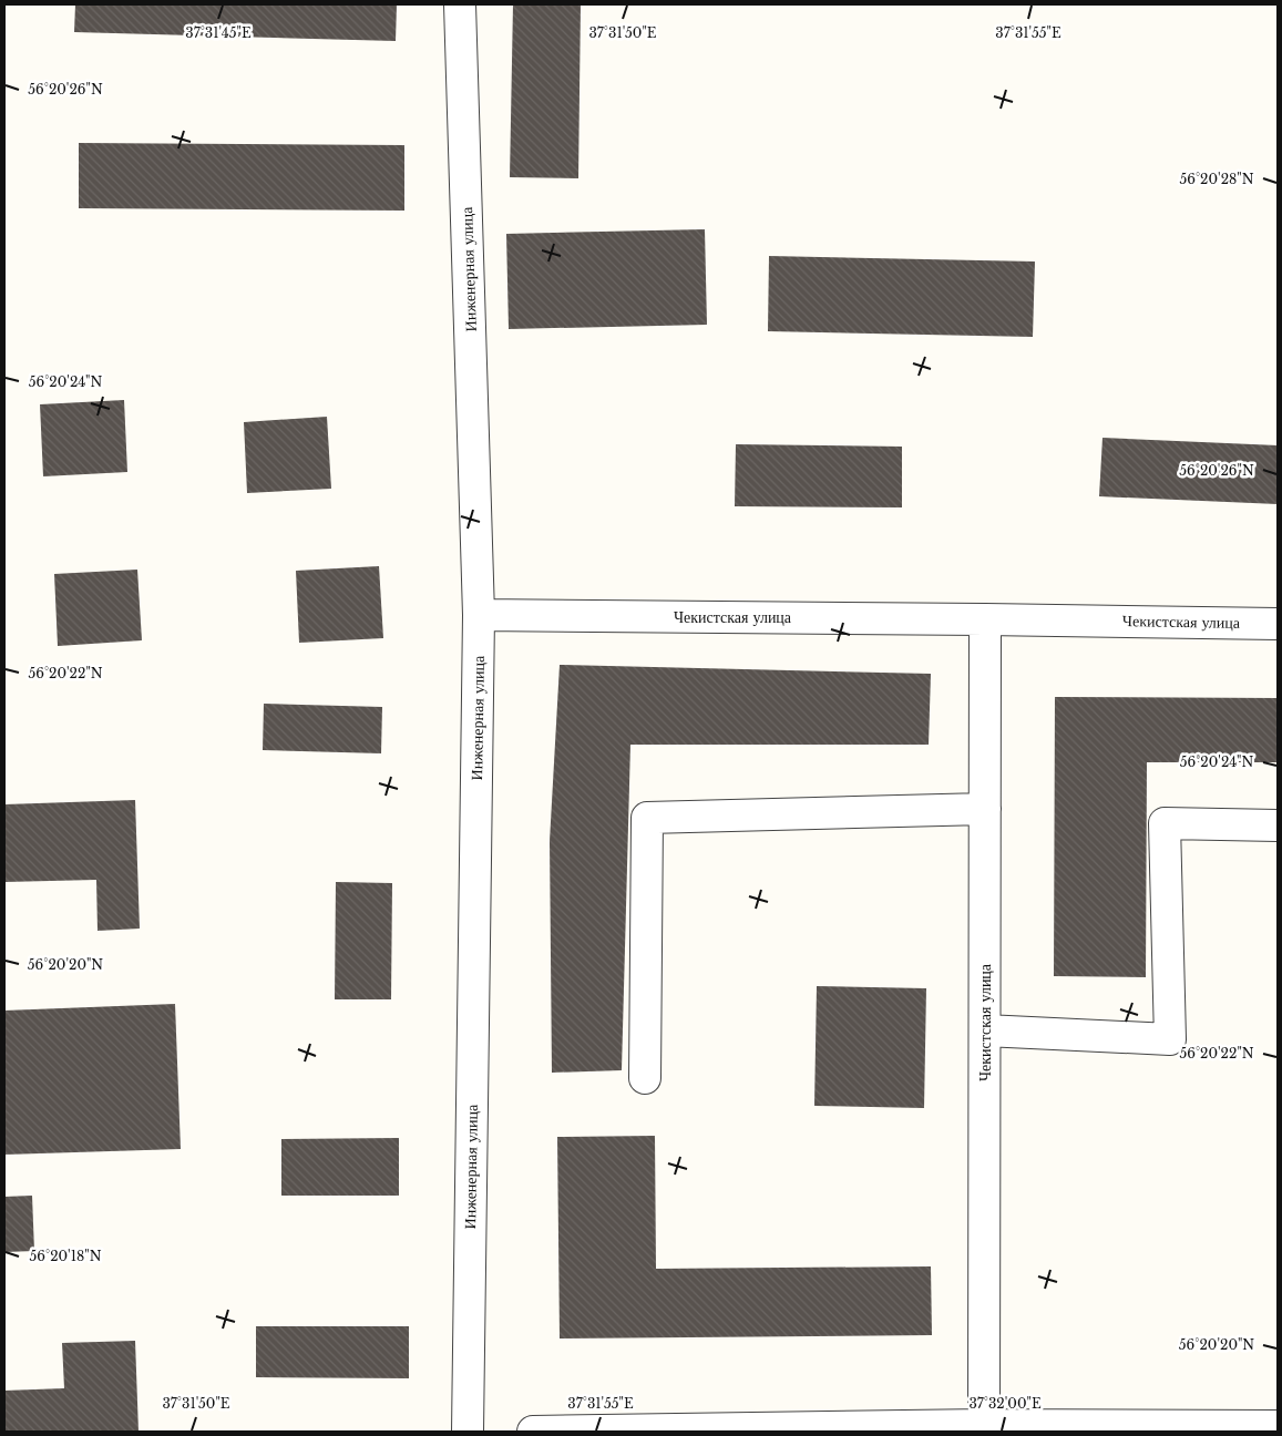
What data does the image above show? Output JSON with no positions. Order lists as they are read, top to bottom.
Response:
{
  "streets": {
    "street": ["Инженерная улица", "Чекистская улица"]
  },
  "crossings": [
    ["Инженерная улица", "Чекистская улица"]
  ],
  "coordinates": [
    "37°31'45\"E",
    "37°31'50\"E",
    "37°31'55\"E",
    "56°20'26\"N",
    "56°20'28\"N",
    "56°20'24\"N",
    "56°20'22\"N",
    "56°20'20\"N",
    "56°20'18\"N",
    "37°32'00\"E"
  ]
}
